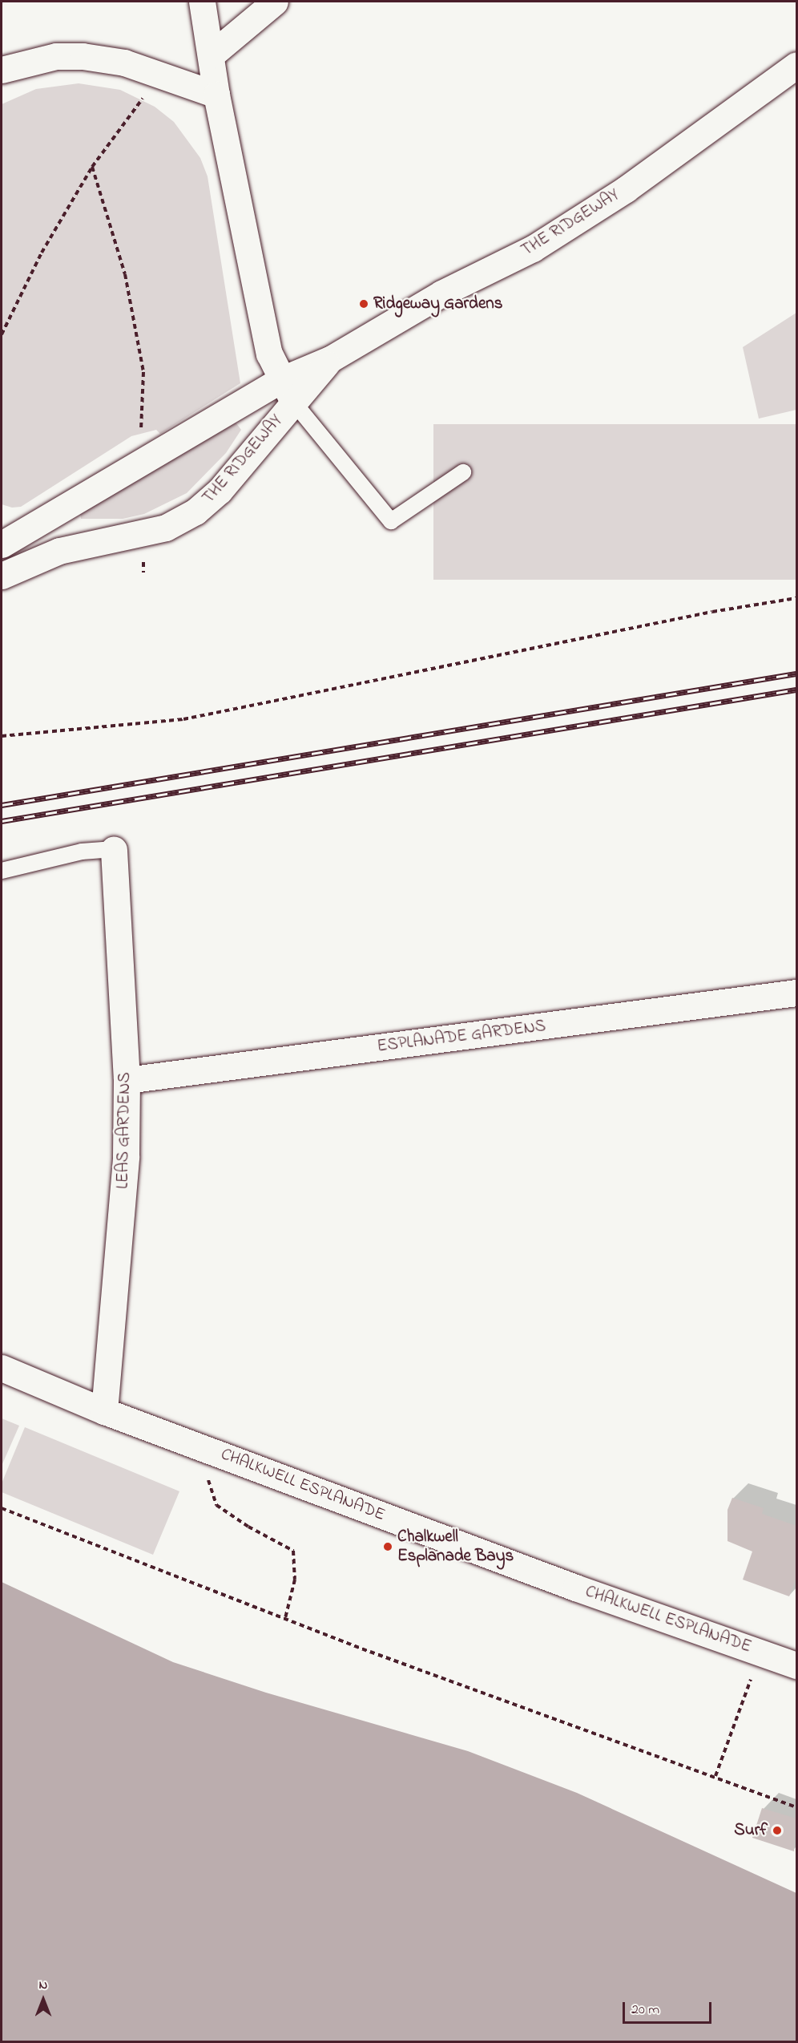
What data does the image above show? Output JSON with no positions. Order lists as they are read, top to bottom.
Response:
{
  "streets": {
    "street": [
      "THE RIDGEWAY",
      "ESPLANADE GARDENS",
      "LEAS GARDENS",
      "CHALKWELL ESPLANADE"
    ]
  },
  "crossings": [
    ["ESPLANADE GARDENS", "LEAS GARDENS"],
    ["LEAS GARDENS", "CHALKWELL ESPLANADE"]
  ],
  "places": ["Ridgeway Gardens", "Chalkwell Esplanade Bays", "Surf"],
  "scale_bar": "20 m",
  "north": "top"
}
